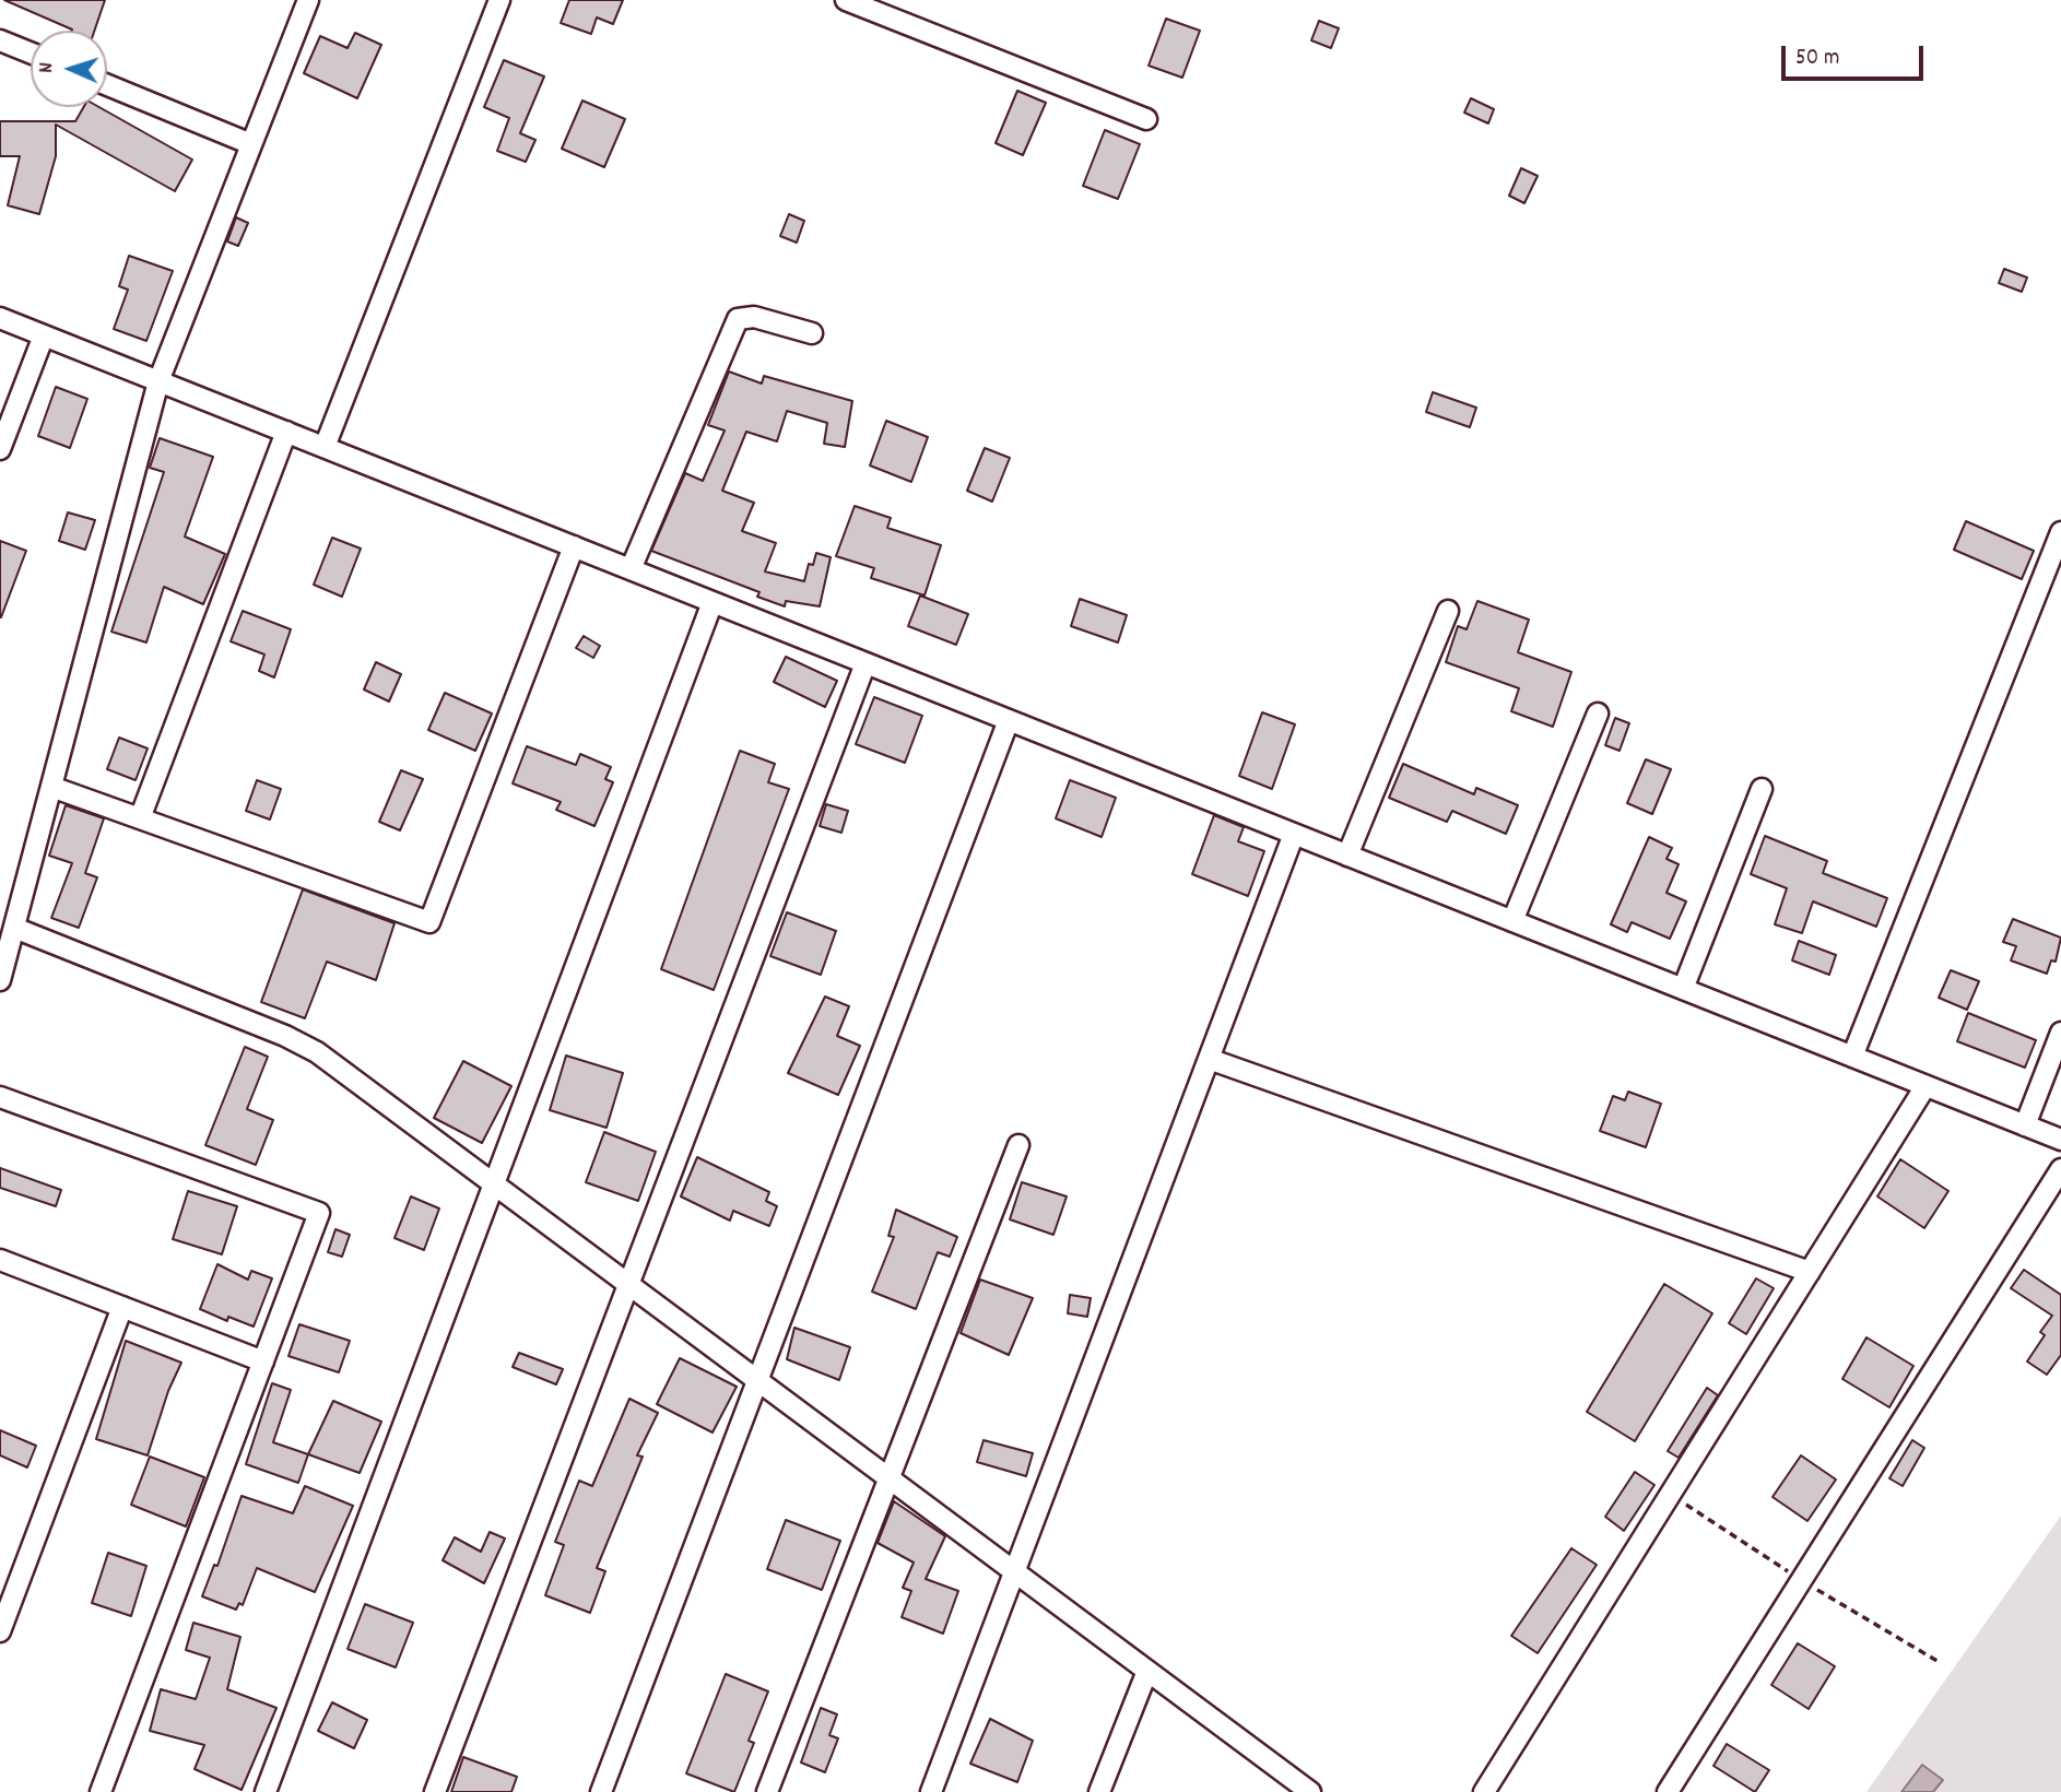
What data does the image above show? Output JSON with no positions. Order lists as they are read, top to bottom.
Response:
{
  "scale_bar": "50 m",
  "north": "left"
}
